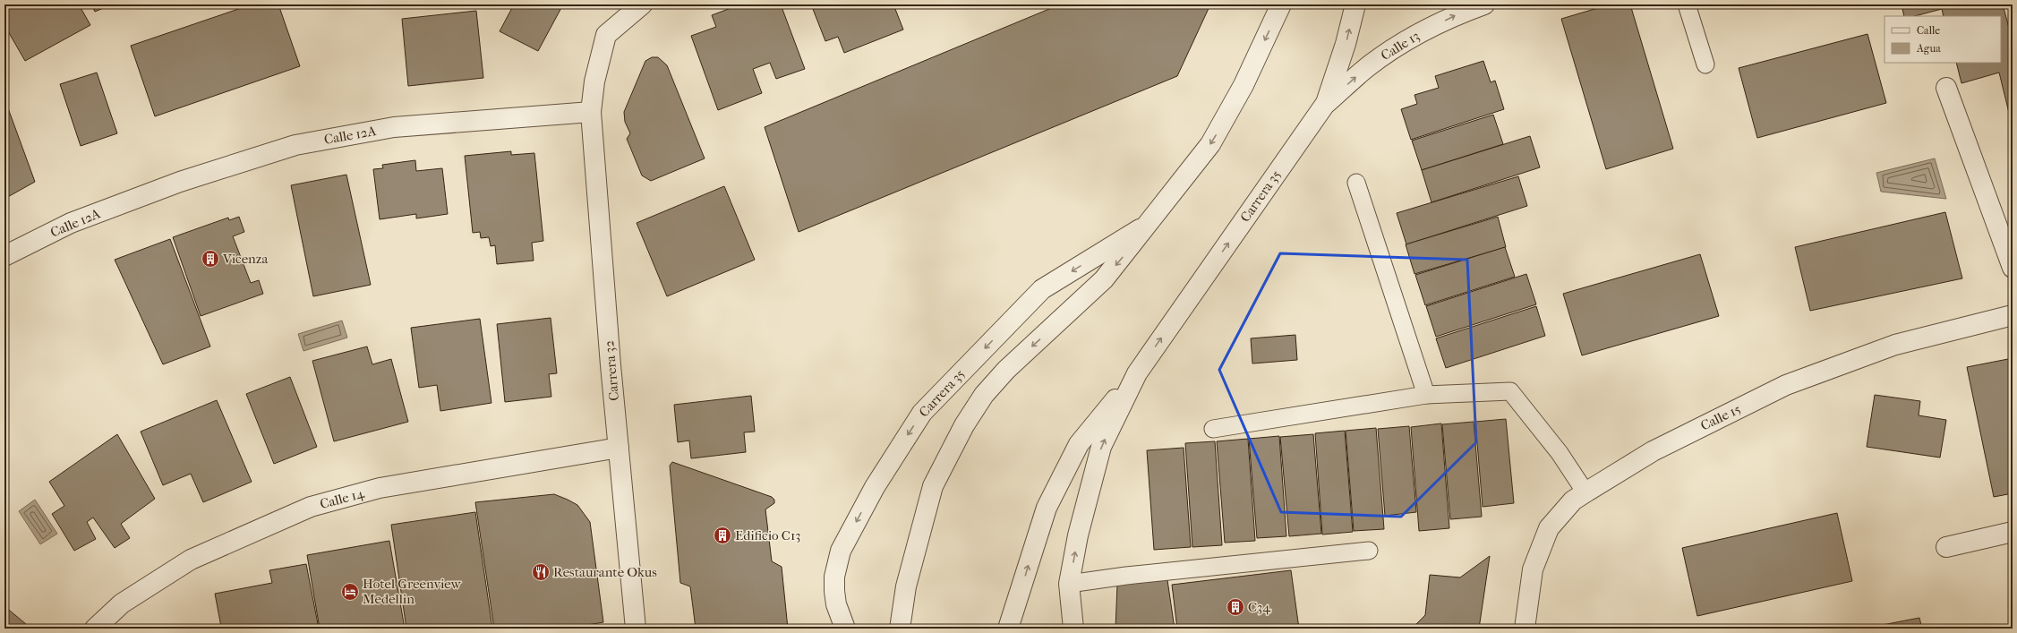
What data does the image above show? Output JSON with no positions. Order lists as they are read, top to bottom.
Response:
{
  "streets": {
    "street": [
      "Calle 13",
      "Calle 12A",
      "Carrera 35",
      "Carrera 32",
      "Calle 15",
      "Calle 14"
    ]
  },
  "crossings": [
    ["Calle 13", "Carrera 35"],
    ["Calle 12A", "Carrera 32"],
    ["Carrera 32", "Calle 14"]
  ],
  "one_way": ["Calle 13"],
  "places": {
    "building": ["Vicenza", "Edificio C13", "C34"],
    "restaurant": ["Restaurante Okus"],
    "hotel": ["Hotel Greenview Medellin"]
  },
  "legend": ["Calle", "Agua"]
}
